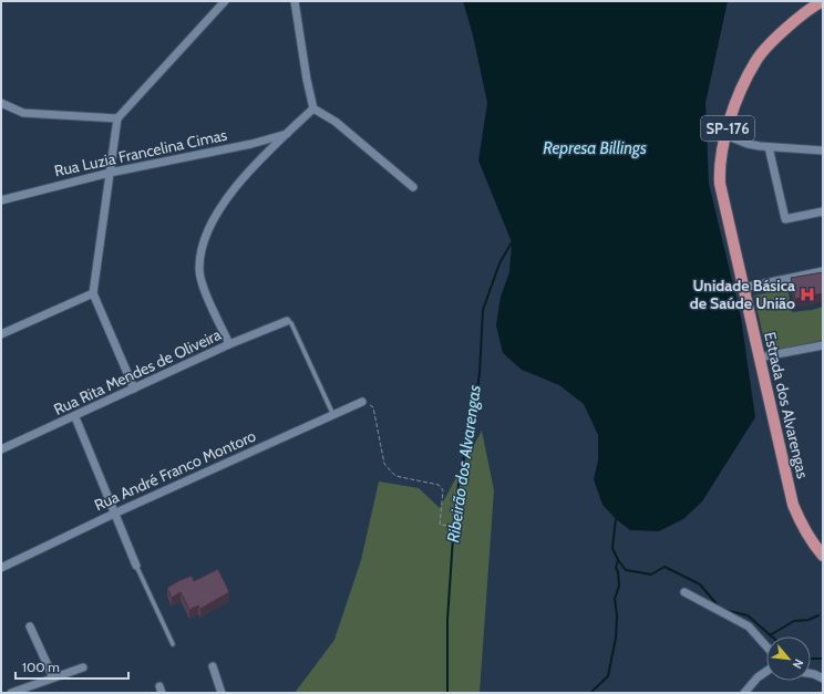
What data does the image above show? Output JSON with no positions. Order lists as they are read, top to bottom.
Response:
{
  "streets": {
    "main road": ["SP-176", "Estrada dos Alvarengas"],
    "street": ["Rua Luzia Francelina Cimas", "Rua Rita Mendes de Oliveira", "Rua André Franco Montoro"]
  },
  "water": ["Represa Billings", "Ribeirão dos Alvarengas"],
  "places": {
    "hospital": ["Unidade Básica de Saúde União"]
  },
  "scale_bar": "100 m",
  "north": "bottom right"
}
